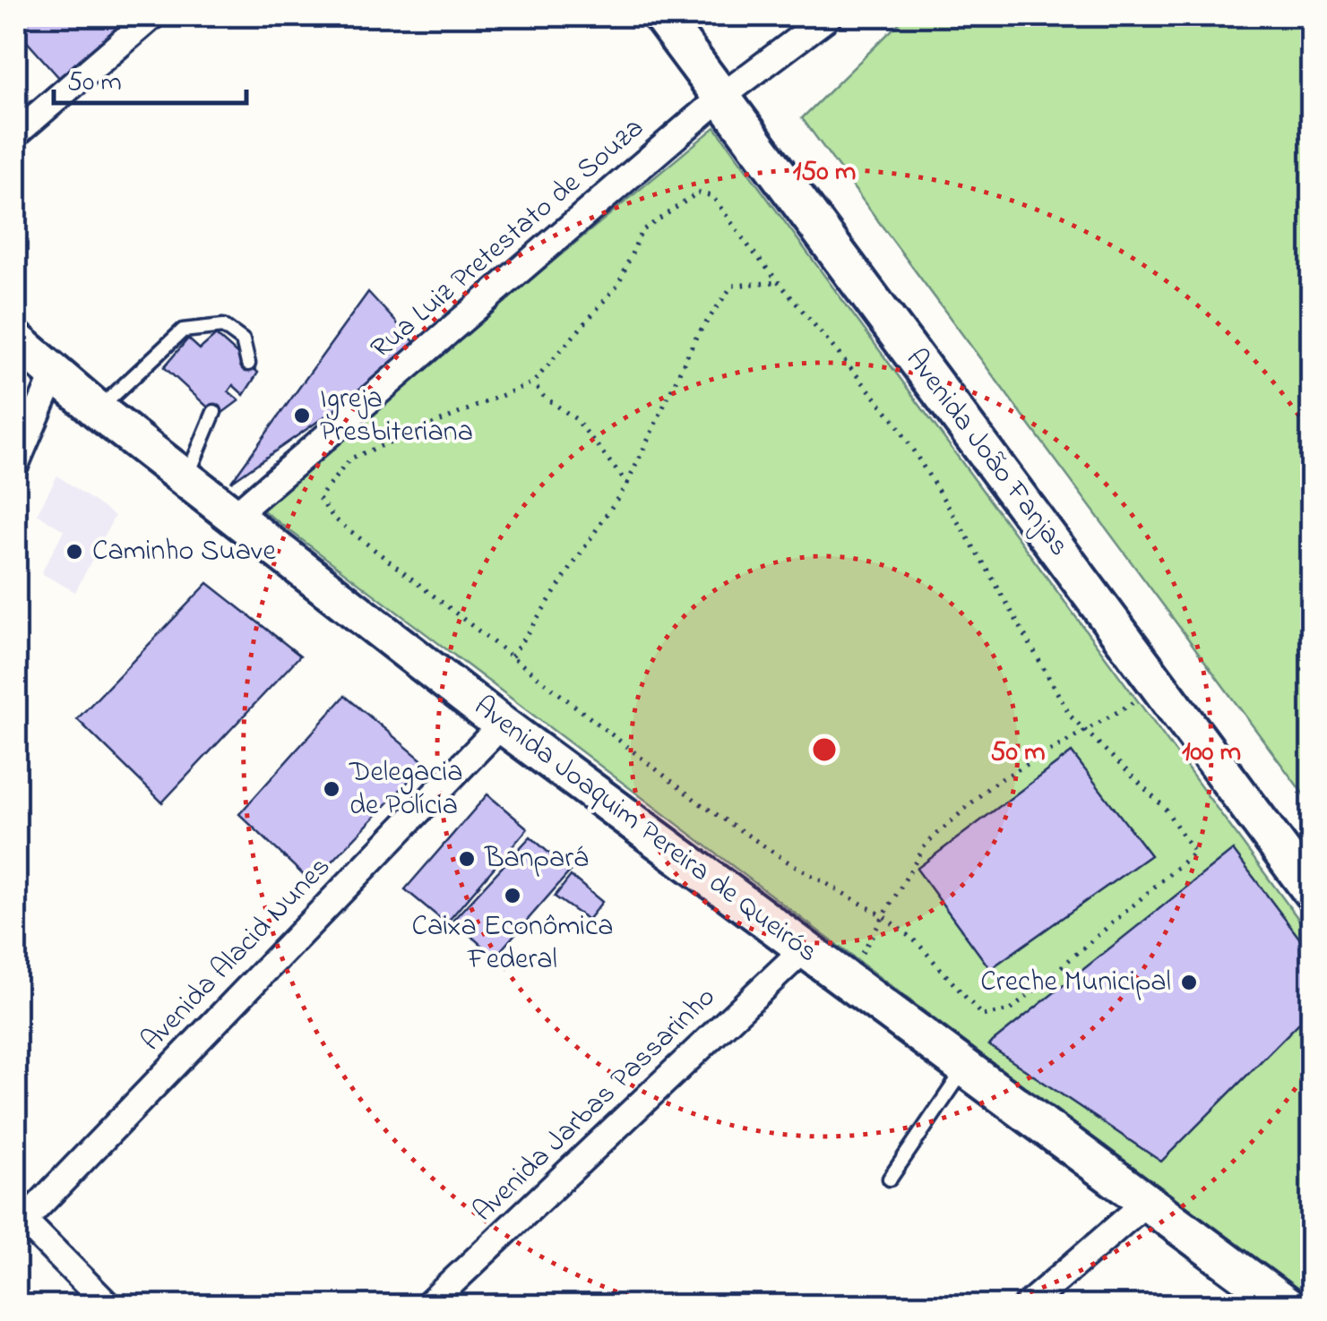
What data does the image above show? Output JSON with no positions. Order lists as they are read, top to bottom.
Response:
{
  "streets": {
    "main road": ["Avenida João Fanjas", "Avenida Joaquim Pereira de Queirós"],
    "street": ["Rua Luiz Pretestato de Souza", "Avenida Alacid Nunes", "Avenida Jarbas Passarinho"]
  },
  "crossings": [
    ["Rua Luiz Pretestato de Souza", "Avenida João Fanjas"],
    ["Rua Luiz Pretestato de Souza", "Avenida Joaquim Pereira de Queirós"],
    ["Avenida Joaquim Pereira de Queirós", "Avenida Alacid Nunes"],
    ["Avenida Joaquim Pereira de Queirós", "Avenida Jarbas Passarinho"]
  ],
  "places": [
    "Igreja Presbiteriana",
    "Caminho Suave",
    "Delegacia de Polícia",
    "Banpará",
    "Caixa Econômica Federal",
    "Creche Municipal"
  ],
  "scale_bar": "50 m",
  "rings": ["150 m", "50 m", "100 m"]
}
